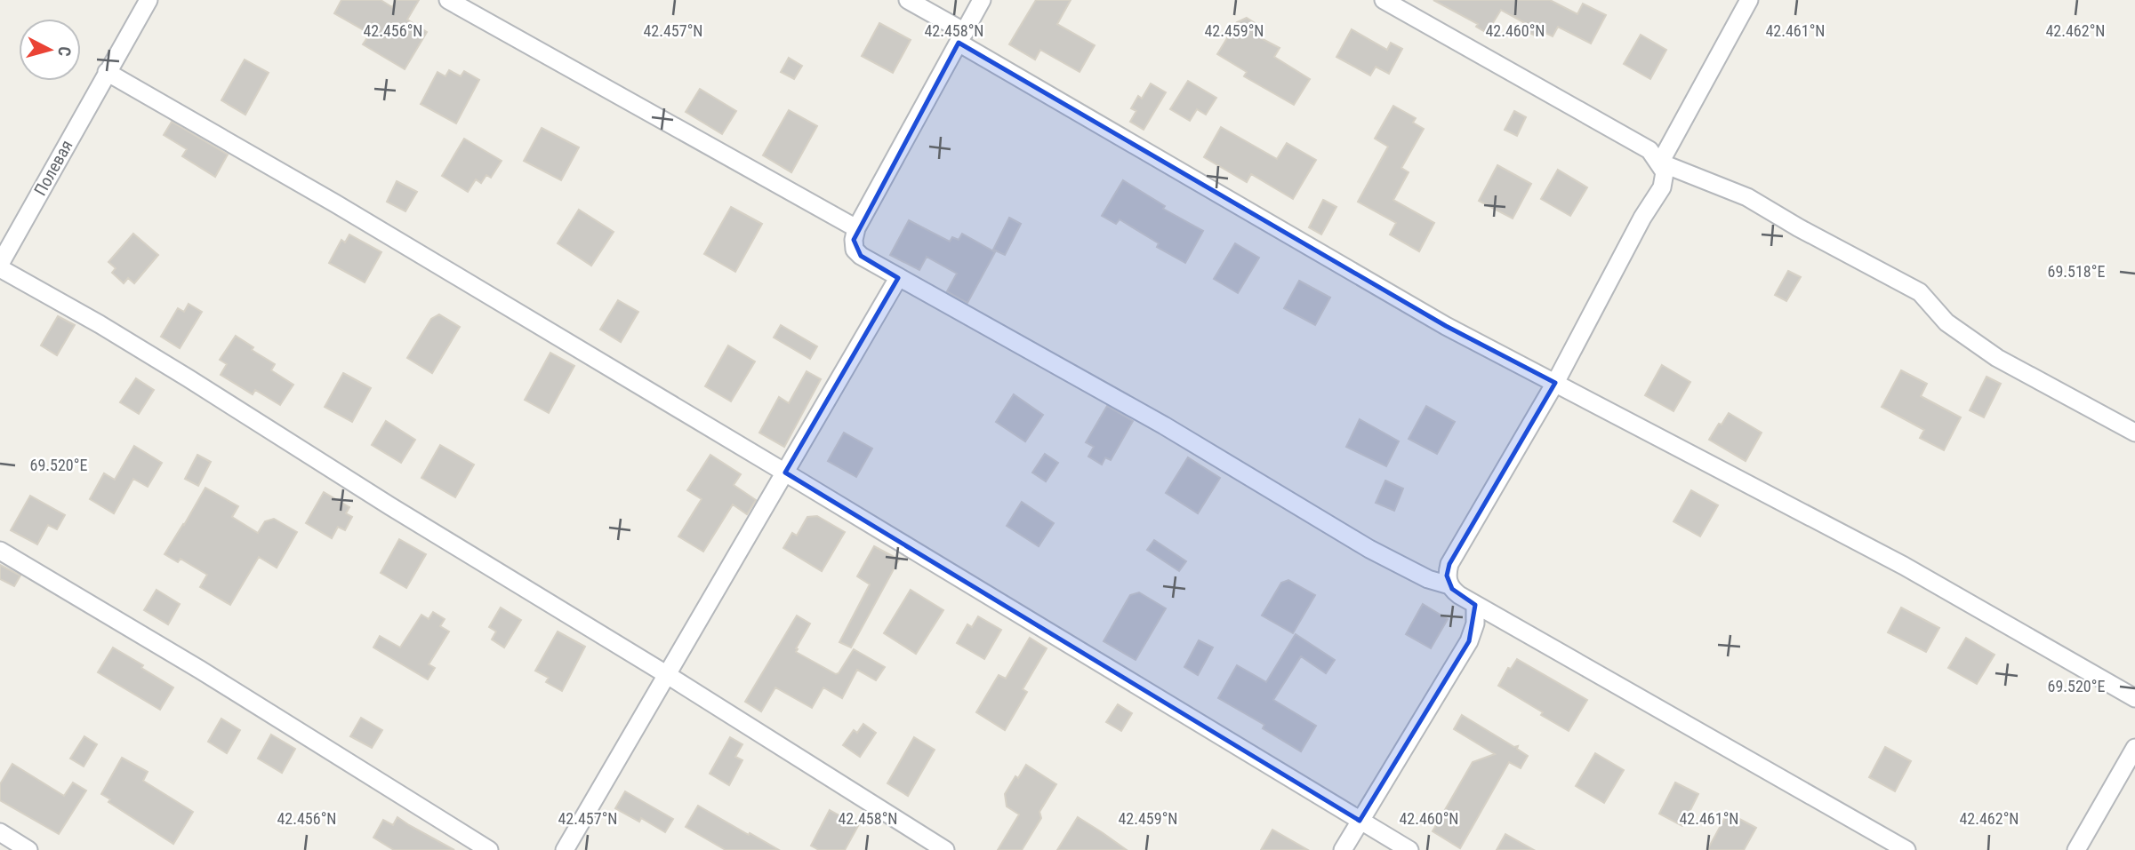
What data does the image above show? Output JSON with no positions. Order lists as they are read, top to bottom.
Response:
{
  "streets": {
    "street": ["Полевая"]
  },
  "north": "right",
  "coordinates": [
    "42.456°N",
    "42.457°N",
    "42.458°N",
    "42.459°N",
    "42.460°N",
    "42.461°N",
    "42.462°N",
    "69.518°E",
    "69.520°E"
  ]
}
